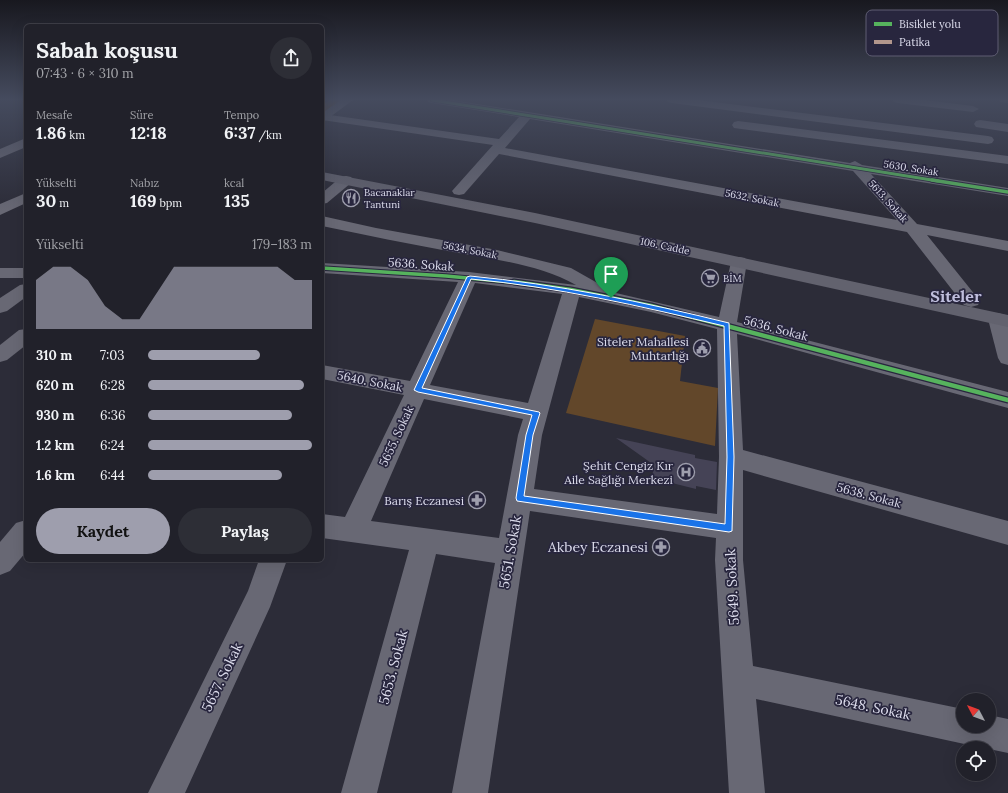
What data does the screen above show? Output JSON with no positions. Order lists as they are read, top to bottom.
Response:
{
  "streets": {
    "main road": ["106. Cadde"],
    "street": [
      "5630. Sokak",
      "5632. Sokak",
      "5613. Sokak",
      "5634. Sokak",
      "5636. Sokak",
      "5640. Sokak",
      "5655. Sokak",
      "5638. Sokak",
      "5651. Sokak",
      "5649. Sokak",
      "5653. Sokak",
      "5657. Sokak",
      "5648. Sokak"
    ]
  },
  "crossings": [
    ["5630. Sokak", "5613. Sokak"],
    ["5632. Sokak", "5613. Sokak"],
    ["5613. Sokak", "106. Cadde"],
    ["106. Cadde", "5649. Sokak"],
    ["5634. Sokak", "5636. Sokak"],
    ["5636. Sokak", "5655. Sokak"],
    ["5636. Sokak", "5651. Sokak"],
    ["5636. Sokak", "5649. Sokak"],
    ["5640. Sokak", "5655. Sokak"],
    ["5640. Sokak", "5651. Sokak"],
    ["5638. Sokak", "5649. Sokak"],
    ["5649. Sokak", "5648. Sokak"]
  ],
  "districts": ["Siteler"],
  "places": {
    "restaurant": ["Bacanaklar Tantuni"],
    "supermarket": ["BİM"],
    "public building": ["Siteler Mahallesi Muhtarlığı"],
    "hospital": ["Şehit Cengiz Kır Aile Sağlığı Merkezi"],
    "pharmacy": ["Barış Eczanesi", "Akbey Eczanesi"]
  },
  "legend": ["Bisiklet yolu", "Patika"],
  "north": "top left",
  "page": {
    "heading": ["Sabah koşusu", "07:43 · 6 × 310 m"],
    "stats": [
      ["Mesafe", "1.86 km"],
      ["Süre", "12:18"],
      ["Tempo", "6:37 /km"],
      ["Yükselti", "30 m"],
      ["Nabız", "169 bpm"],
      ["kcal", "135"]
    ],
    "chart": ["Yükselti", "179–183 m"],
    "list": [
      {
        "name": "310 m",
        "note": "7:03"
      },
      {
        "name": "620 m",
        "note": "6:28"
      },
      {
        "name": "930 m",
        "note": "6:36"
      },
      {
        "name": "1.2 km",
        "note": "6:24"
      },
      {
        "name": "1.6 km",
        "note": "6:44"
      }
    ],
    "buttons": ["Kaydet", "Paylaş"]
  }
}
